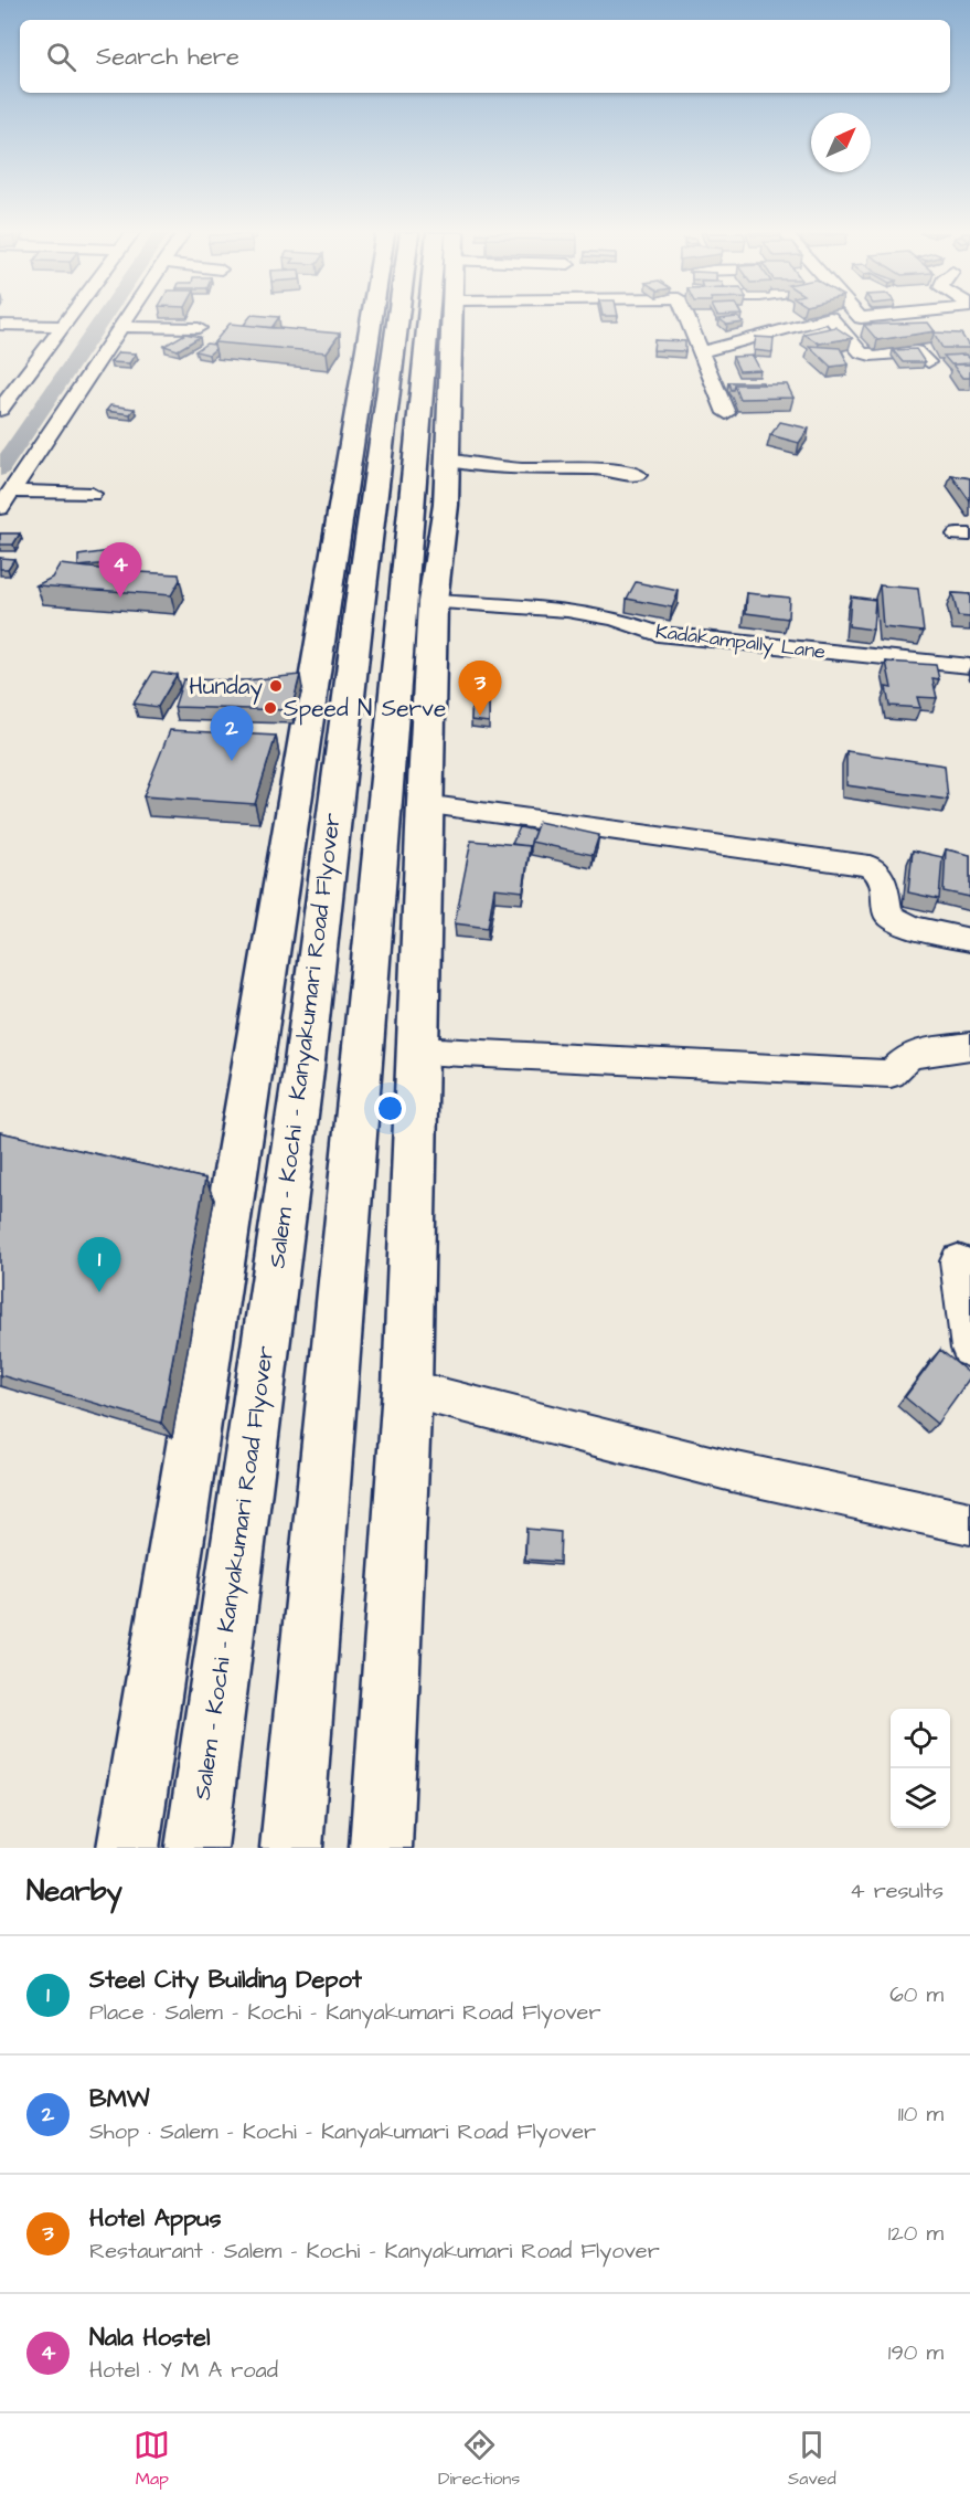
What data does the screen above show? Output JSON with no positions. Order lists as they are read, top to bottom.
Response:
{
  "streets": {
    "main road": ["Salem - Kochi - Kanyakumari Road Flyover"],
    "street": ["Kadakampally Lane"]
  },
  "places": ["Hunday", "Speed N Serve"],
  "north": "top right",
  "page": {
    "search": "Search here",
    "pins": [
      "4",
      "3",
      "2",
      "1"
    ],
    "heading": ["Nearby", "4 results"],
    "list": [
      {
        "mark": "1",
        "name": "Steel City Building Depot",
        "note": "Place · Salem - Kochi - Kanyakumari Road Flyover",
        "value": "60 m"
      },
      {
        "mark": "2",
        "name": "BMW",
        "note": "Shop · Salem - Kochi - Kanyakumari Road Flyover",
        "value": "110 m"
      },
      {
        "mark": "3",
        "name": "Hotel Appus",
        "note": "Restaurant · Salem - Kochi - Kanyakumari Road Flyover",
        "value": "120 m"
      },
      {
        "mark": "4",
        "name": "Nala Hostel",
        "note": "Hotel · Y M A road",
        "value": "190 m"
      }
    ],
    "nav": ["Map", "Directions", "Saved"]
  }
}
